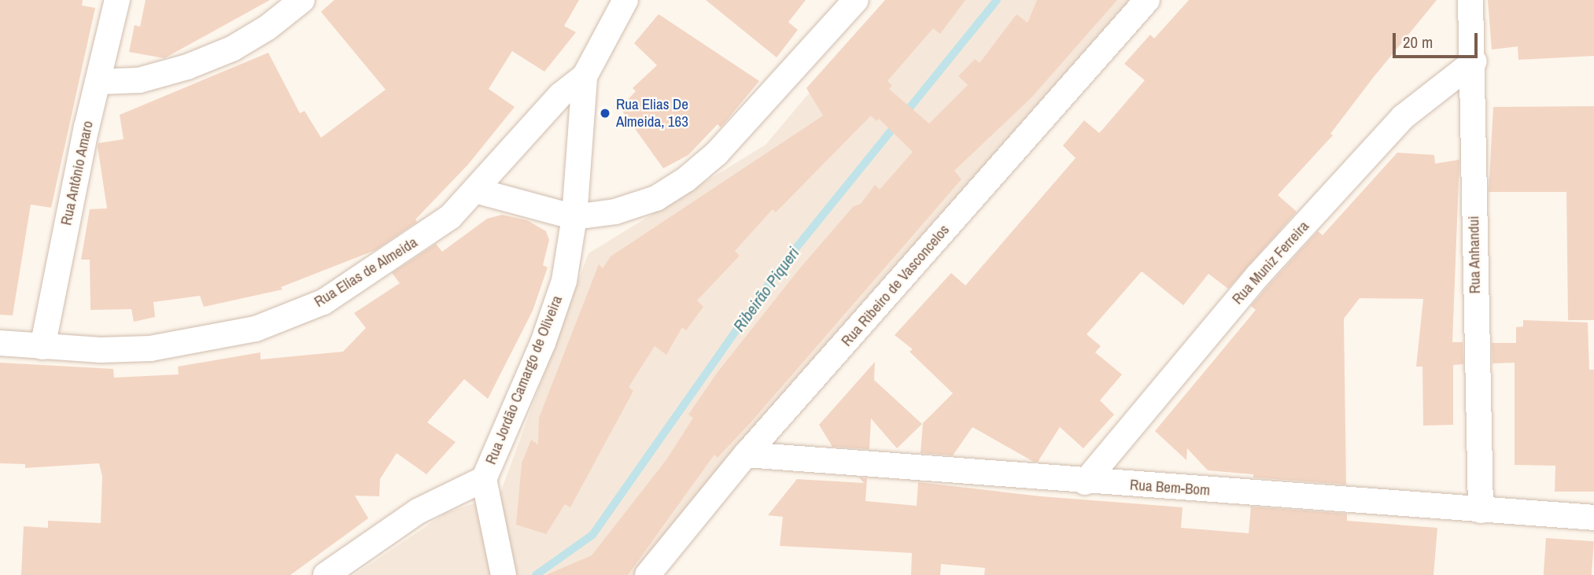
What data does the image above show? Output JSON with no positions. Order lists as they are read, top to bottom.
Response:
{
  "streets": {
    "street": [
      "Rua Antônio Amaro",
      "Rua Anhandui",
      "Rua Muniz Ferreira",
      "Rua Elias de Almeida",
      "Rua Ribeiro de Vasconcelos",
      "Rua Jordão Camargo de Oliveira",
      "Rua Bem-Bom"
    ]
  },
  "crossings": [
    ["Rua Antônio Amaro", "Rua Elias de Almeida"],
    ["Rua Anhandui", "Rua Muniz Ferreira"],
    ["Rua Anhandui", "Rua Bem-Bom"],
    ["Rua Muniz Ferreira", "Rua Bem-Bom"],
    ["Rua Elias de Almeida", "Rua Jordão Camargo de Oliveira"],
    ["Rua Ribeiro de Vasconcelos", "Rua Bem-Bom"]
  ],
  "water": ["Ribeirão Piqueri"],
  "places": ["Rua Elias De Almeida, 163"],
  "scale_bar": "20 m"
}
